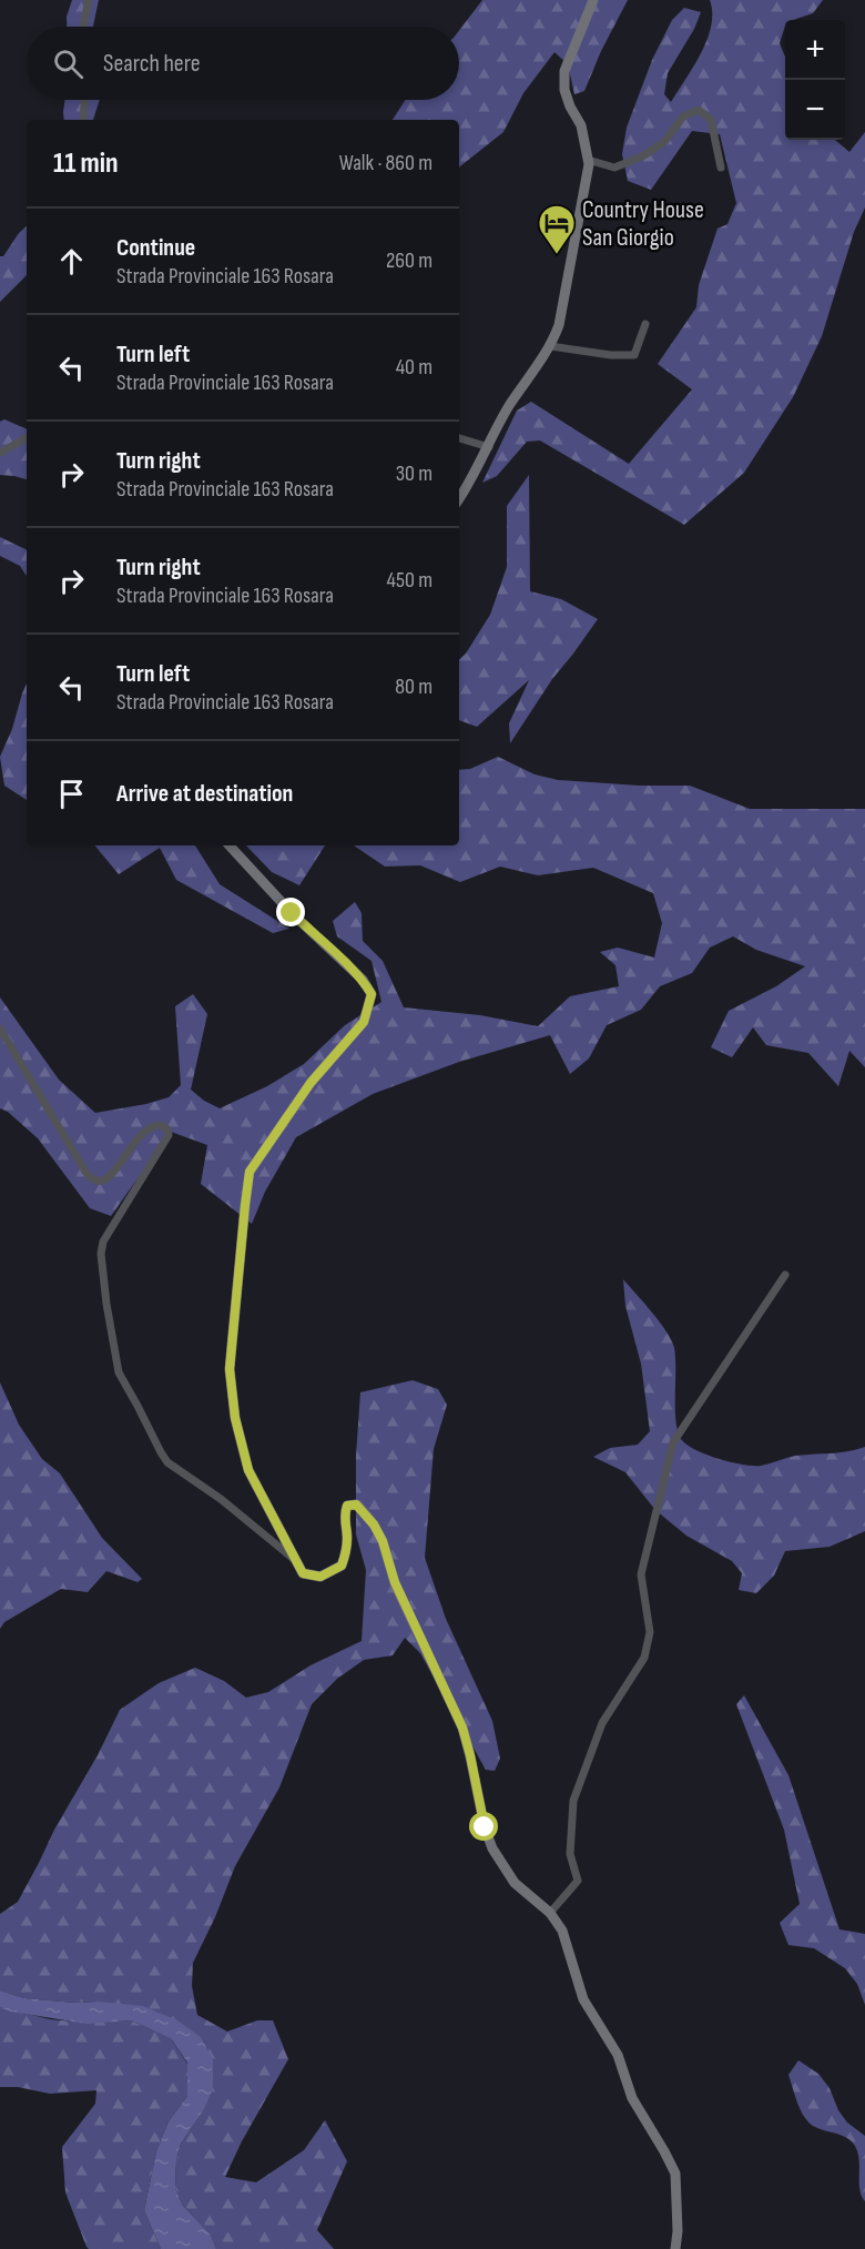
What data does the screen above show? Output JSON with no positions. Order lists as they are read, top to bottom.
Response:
{
  "places": {
    "hotel": ["Country House San Giorgio"]
  },
  "page": {
    "map_buttons": ["+", "−"],
    "search": "Search here",
    "heading": ["11 min", "Walk · 860 m"],
    "list": [
      ["Continue", "Strada Provinciale 163 Rosara", "260 m"],
      ["Turn left", "Strada Provinciale 163 Rosara", "40 m"],
      ["Turn right", "Strada Provinciale 163 Rosara", "30 m"],
      ["Turn right", "Strada Provinciale 163 Rosara", "450 m"],
      ["Turn left", "Strada Provinciale 163 Rosara", "80 m"],
      "Arrive at destination"
    ]
  }
}
